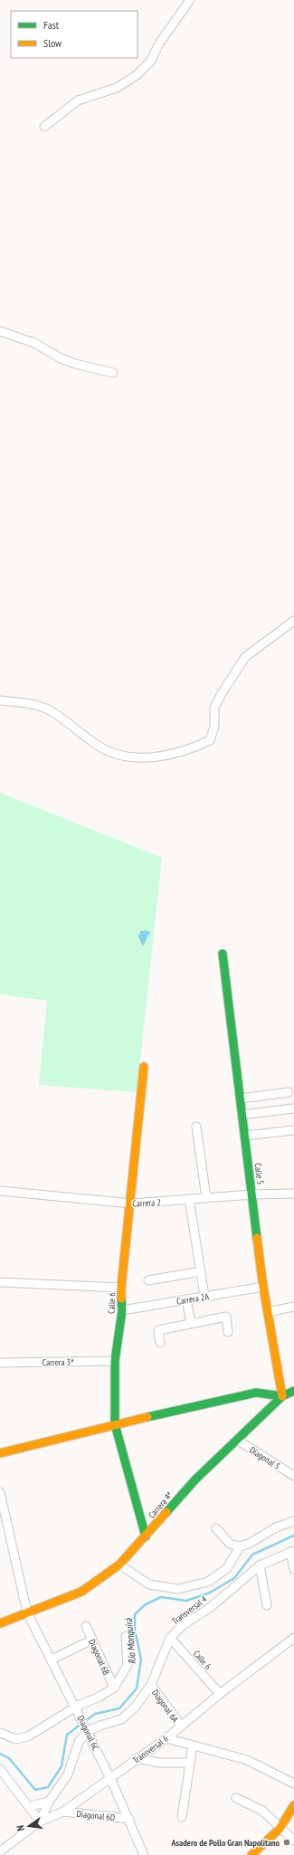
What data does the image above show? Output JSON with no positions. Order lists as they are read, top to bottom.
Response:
{
  "streets": {
    "street": [
      "Calle 5",
      "Carrera 2",
      "Carrera 2A",
      "Calle 6",
      "Carrera 3ª",
      "Diagonal 5",
      "Carrera 4ª",
      "Transversal 4",
      "Diagonal 6B",
      "Diagonal 6A",
      "Diagonal 6C",
      "Transversal 6",
      "Diagonal 6D"
    ]
  },
  "crossings": [
    ["Calle 5", "Carrera 2"],
    ["Calle 5", "Carrera 2A"],
    ["Calle 5", "Carrera 4ª"],
    ["Carrera 2", "Calle 6"],
    ["Carrera 2A", "Calle 6"],
    ["Calle 6", "Carrera 3ª"],
    ["Calle 6", "Carrera 4ª"],
    ["Calle 6", "Transversal 4"],
    ["Calle 6", "Transversal 6"],
    ["Diagonal 5", "Carrera 4ª"],
    ["Carrera 4ª", "Diagonal 6C"],
    ["Transversal 4", "Diagonal 6A"],
    ["Transversal 4", "Diagonal 6C"],
    ["Diagonal 6A", "Transversal 6"],
    ["Diagonal 6C", "Transversal 6"],
    ["Diagonal 6C", "Diagonal 6D"],
    ["Transversal 6", "Diagonal 6D"]
  ],
  "water": ["Río Monquirá"],
  "places": ["Asadero de Pollo Gran Napolitano"],
  "legend": ["Fast", "Slow"],
  "north": "left"
}
